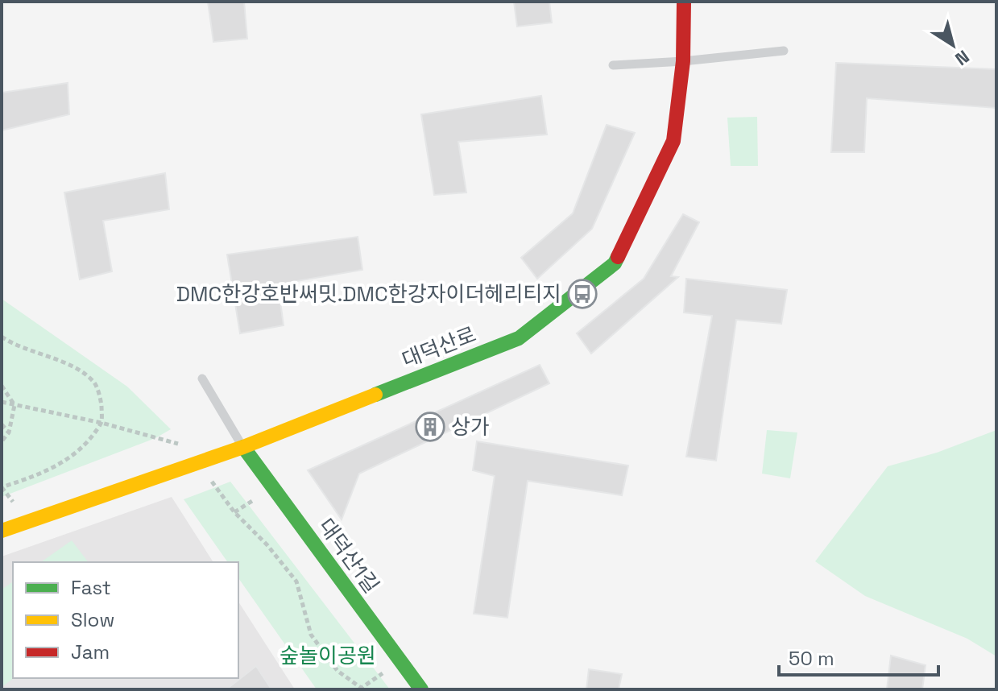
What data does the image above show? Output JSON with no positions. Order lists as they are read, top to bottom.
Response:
{
  "streets": {
    "street": ["대덕산로", "대덕산1길"]
  },
  "crossings": [
    ["대덕산로", "대덕산1길"]
  ],
  "parks": ["숲놀이공원"],
  "places": {
    "bus stop": ["DMC한강호반써밋.DMC한강자이더헤리티지"],
    "building": ["상가"]
  },
  "legend": ["Fast", "Slow", "Jam"],
  "scale_bar": "50 m",
  "north": "bottom right"
}
